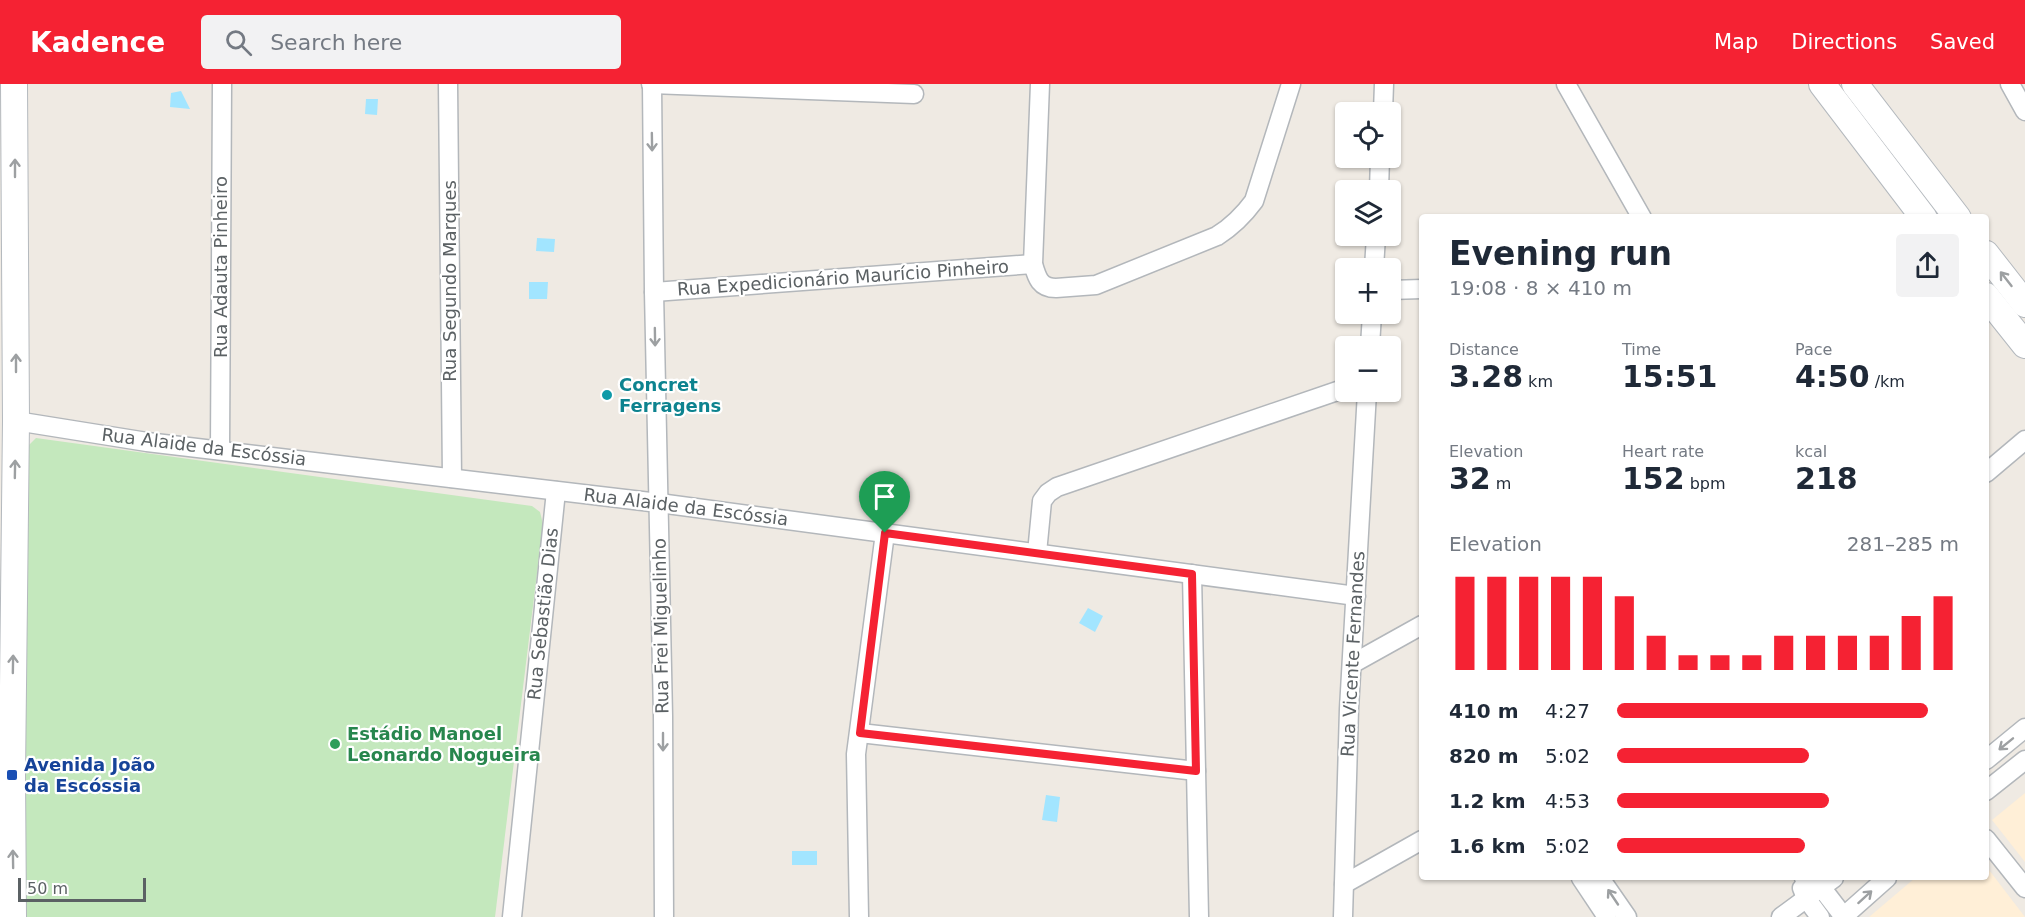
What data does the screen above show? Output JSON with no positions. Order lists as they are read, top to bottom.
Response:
{
  "streets": {
    "street": [
      "Rua Adauta Pinheiro",
      "Rua Expedicionário Maurício Pinheiro",
      "Rua Segundo Marques",
      "Rua Alaide da Escóssia",
      "Rua Sebastião Dias",
      "Rua Frei Miguelinho",
      "Rua Vicente Fernandes"
    ]
  },
  "crossings": [
    ["Rua Adauta Pinheiro", "Rua Alaide da Escóssia"],
    ["Rua Expedicionário Maurício Pinheiro", "Rua Frei Miguelinho"],
    ["Rua Segundo Marques", "Rua Alaide da Escóssia"],
    ["Rua Alaide da Escóssia", "Rua Sebastião Dias"],
    ["Rua Alaide da Escóssia", "Rua Frei Miguelinho"],
    ["Rua Alaide da Escóssia", "Rua Vicente Fernandes"]
  ],
  "one_way": ["Rua Frei Miguelinho"],
  "places": {
    "other": ["Concret Ferragens", "Estádio Manoel Leonardo Nogueira"],
    "transit": ["Avenida João da Escóssia"]
  },
  "scale_bar": "50 m",
  "page": {
    "header": "Kadence",
    "search": "Search here",
    "nav": ["Map", "Directions", "Saved"],
    "map_buttons": ["+", "−"],
    "heading": ["Evening run", "19:08 · 8 × 410 m"],
    "stats": [
      ["Distance", "3.28 km"],
      ["Time", "15:51"],
      ["Pace", "4:50 /km"],
      ["Elevation", "32 m"],
      ["Heart rate", "152 bpm"],
      ["kcal", "218"]
    ],
    "chart": ["Elevation", "281–285 m"],
    "list": [
      {
        "name": "410 m",
        "note": "4:27"
      },
      {
        "name": "820 m",
        "note": "5:02"
      },
      {
        "name": "1.2 km",
        "note": "4:53"
      },
      {
        "name": "1.6 km",
        "note": "5:02"
      }
    ],
    "scale": "50 m"
  }
}
